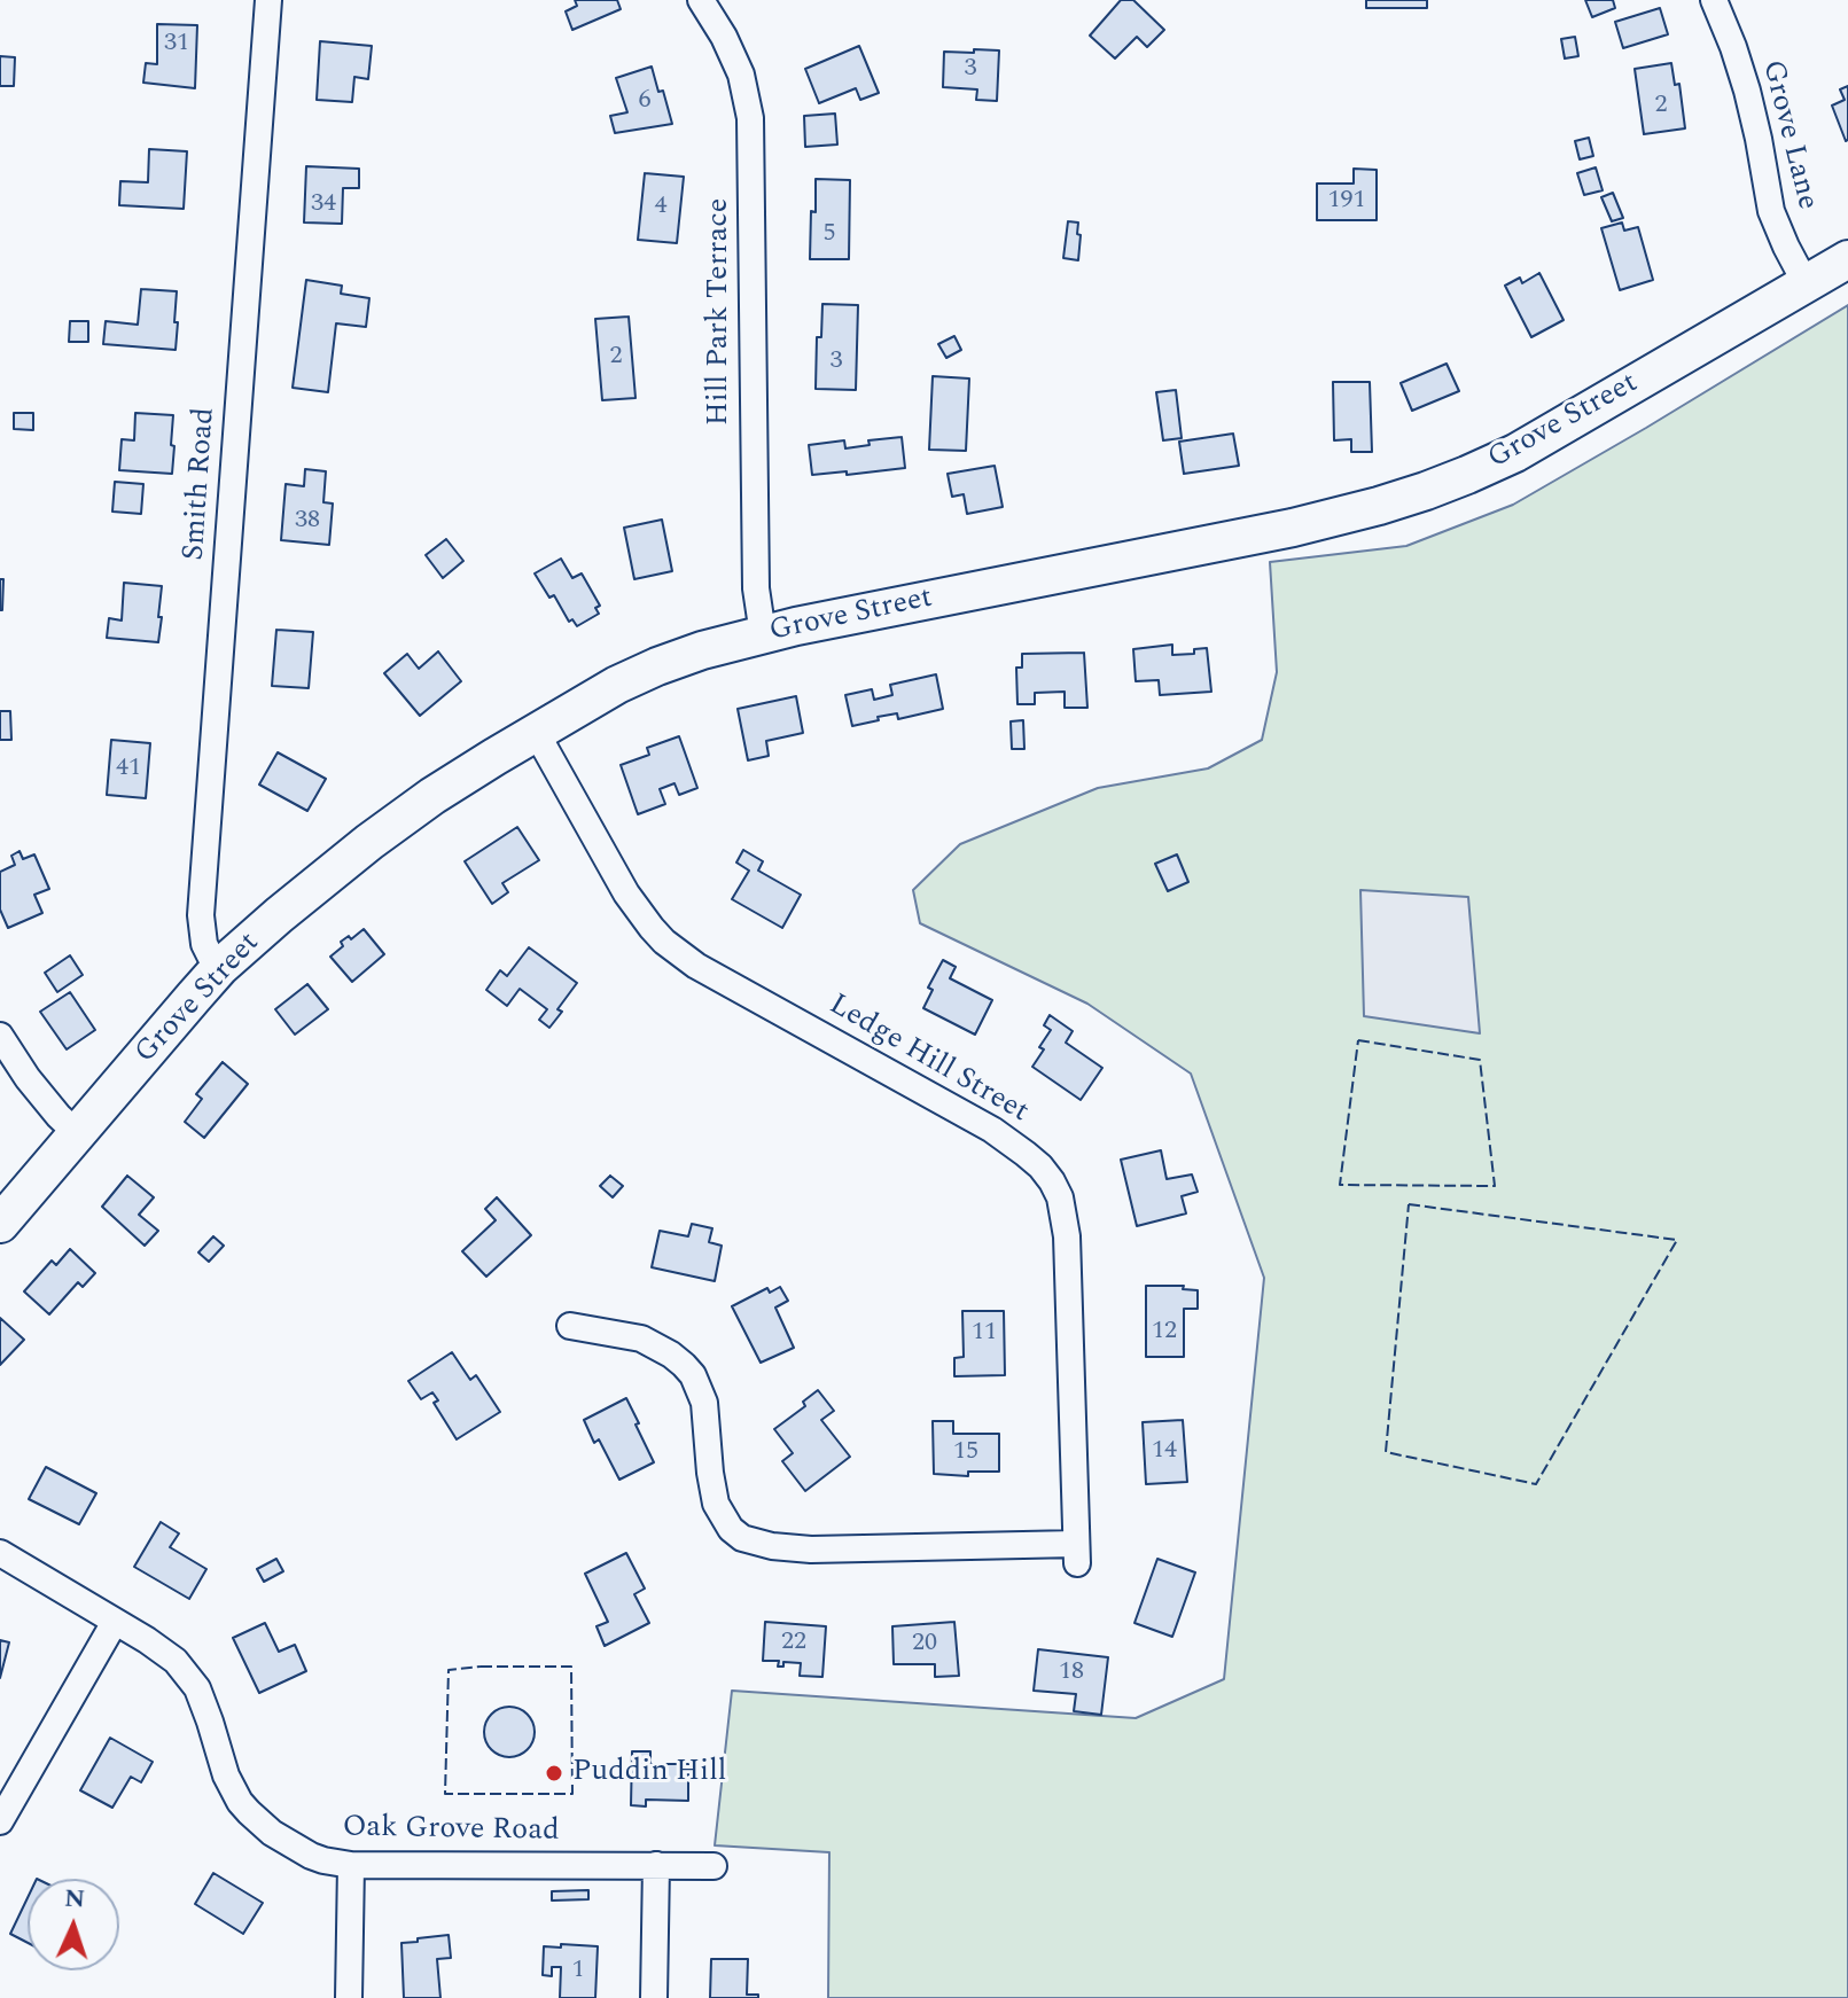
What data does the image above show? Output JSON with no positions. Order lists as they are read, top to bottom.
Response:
{
  "streets": {
    "street": [
      "Grove Lane",
      "Hill Park Terrace",
      "Grove Street",
      "Smith Road",
      "Ledge Hill Street",
      "Oak Grove Road"
    ]
  },
  "crossings": [
    ["Grove Lane", "Grove Street"],
    ["Hill Park Terrace", "Grove Street"],
    ["Grove Street", "Smith Road"],
    ["Grove Street", "Ledge Hill Street"]
  ],
  "places": ["Puddin Hill"],
  "house_numbers": [
    "31",
    "3",
    "6",
    "2",
    "191",
    "34",
    "4",
    "5",
    "2",
    "3",
    "38",
    "41",
    "12",
    "11",
    "14",
    "15",
    "22",
    "20",
    "18",
    "1"
  ],
  "north": "top"
}
